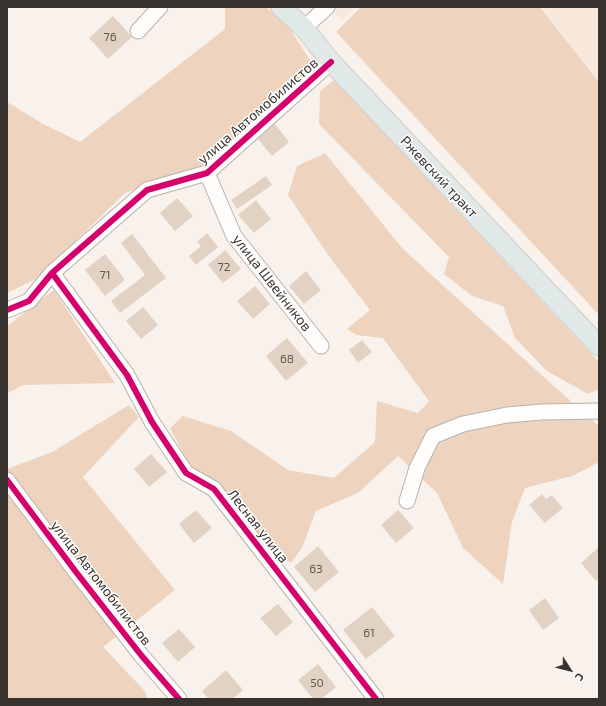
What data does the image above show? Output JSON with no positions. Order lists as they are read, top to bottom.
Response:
{
  "streets": {
    "main road": ["Ржевский тракт"],
    "street": ["улица Автомобилистов", "улица Швейников", "Лесная улица"]
  },
  "crossings": [
    ["улица Автомобилистов", "Ржевский тракт"],
    ["улица Автомобилистов", "улица Швейников"],
    ["улица Автомобилистов", "Лесная улица"]
  ],
  "house_numbers": [
    "76",
    "72",
    "71",
    "68",
    "63",
    "61",
    "50"
  ],
  "north": "bottom right"
}
